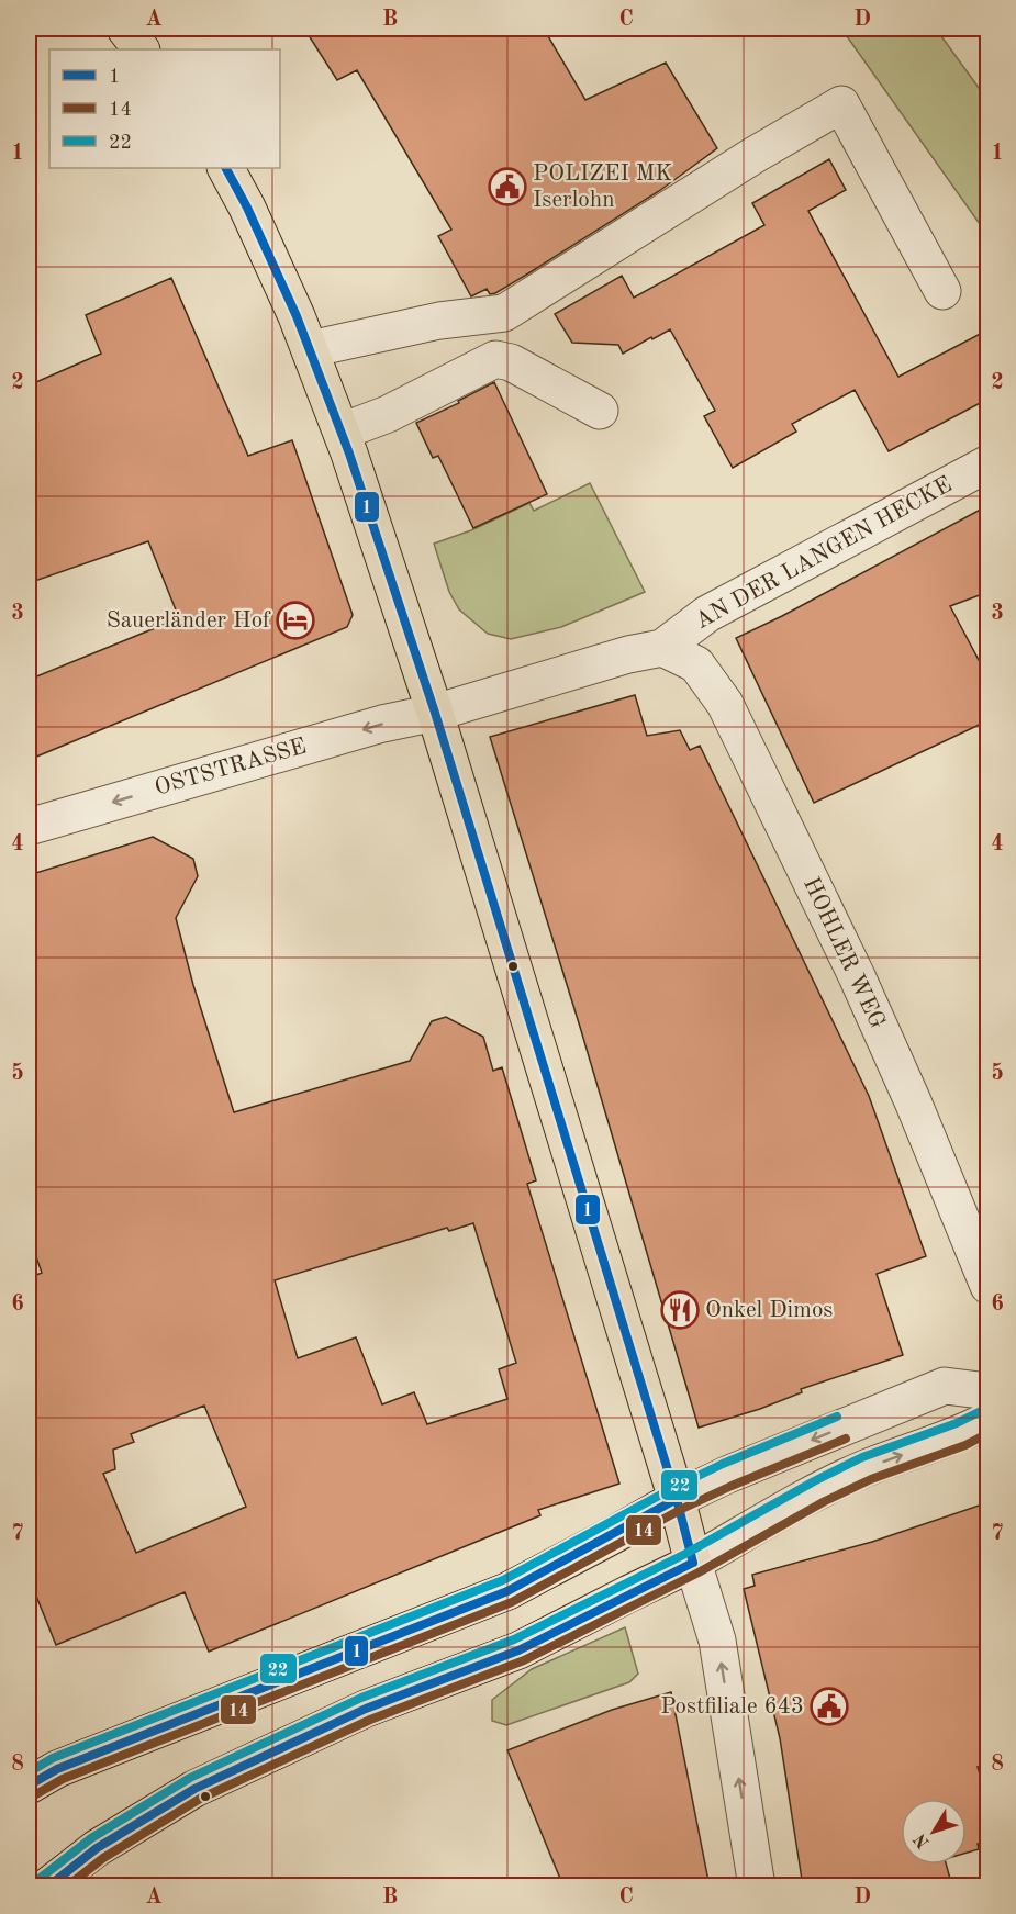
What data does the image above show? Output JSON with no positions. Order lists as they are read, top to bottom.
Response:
{
  "streets": {
    "street": ["AN DER LANGEN HECKE", "OSTSTRASSE", "HOHLER WEG"]
  },
  "crossings": [
    ["AN DER LANGEN HECKE", "OSTSTRASSE"],
    ["AN DER LANGEN HECKE", "HOHLER WEG"]
  ],
  "one_way": ["OSTSTRASSE"],
  "places": {
    "public building": ["POLIZEI MK Iserlohn", "Postfiliale 643"],
    "hotel": ["Sauerländer Hof"],
    "restaurant": ["Onkel Dimos"]
  },
  "lines": ["transit line 1", "transit line 22", "transit line 14"],
  "legend": ["1", "14", "22"],
  "north": "bottom left",
  "grid": {
    "columns": [
      "A",
      "B",
      "C",
      "D"
    ],
    "rows": [
      "1",
      "2",
      "3",
      "4",
      "5",
      "6",
      "7",
      "8"
    ]
  }
}
